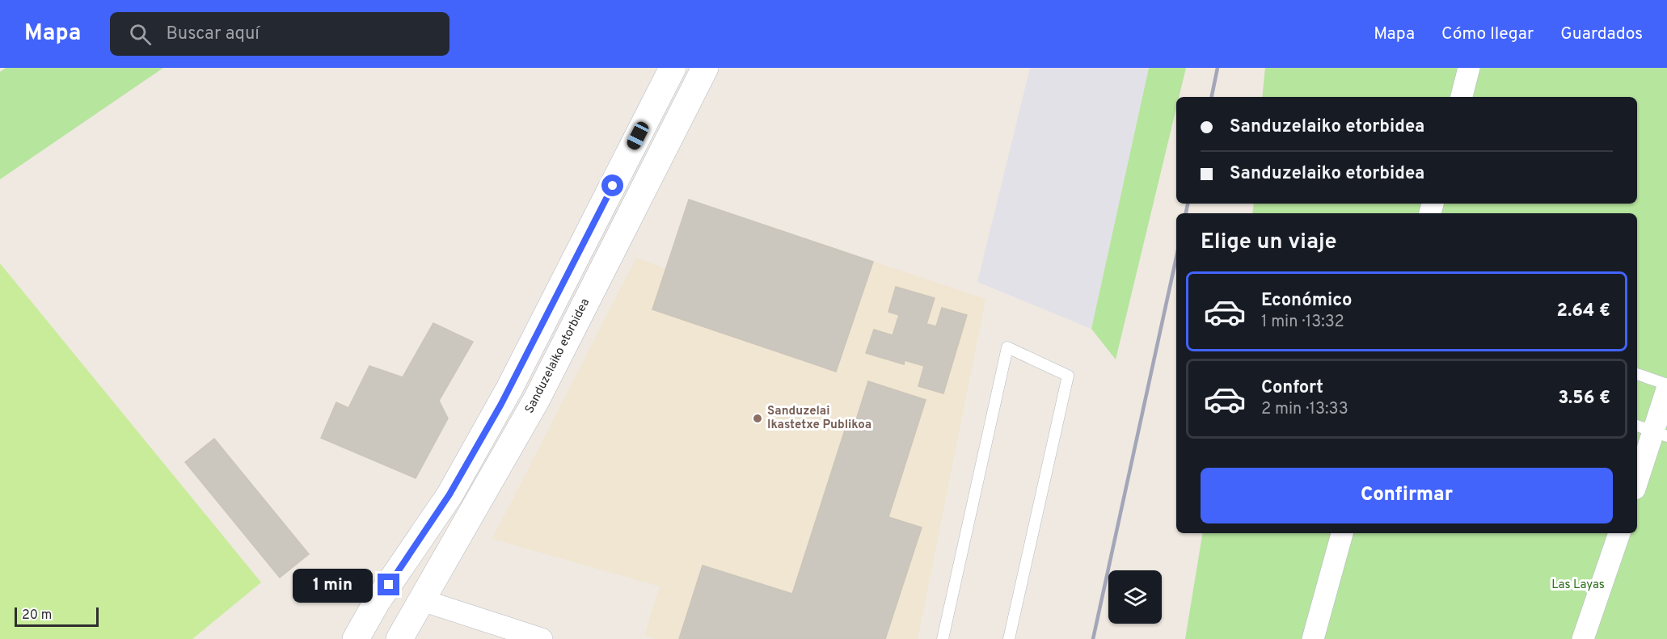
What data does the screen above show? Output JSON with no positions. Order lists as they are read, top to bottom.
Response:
{
  "streets": {
    "main road": ["Sanduzelaiko etorbidea"]
  },
  "parks": ["Las Layas"],
  "places": ["Sanduzelai Ikastetxe Publikoa"],
  "scale_bar": "20 m",
  "page": {
    "header": "Mapa",
    "search": "Buscar aquí",
    "nav": ["Mapa", "Cómo llegar", "Guardados"],
    "banner": ["Sanduzelaiko etorbidea", "Sanduzelaiko etorbidea"],
    "heading": "Elige un viaje",
    "list": [
      {
        "name": "Económico",
        "note": "1 min · 13:32",
        "value": "2.64 €"
      },
      {
        "name": "Confort",
        "note": "2 min · 13:33",
        "value": "3.56 €"
      }
    ],
    "buttons": "Confirmar",
    "bubble": "1 min",
    "scale": "20 m"
  }
}
